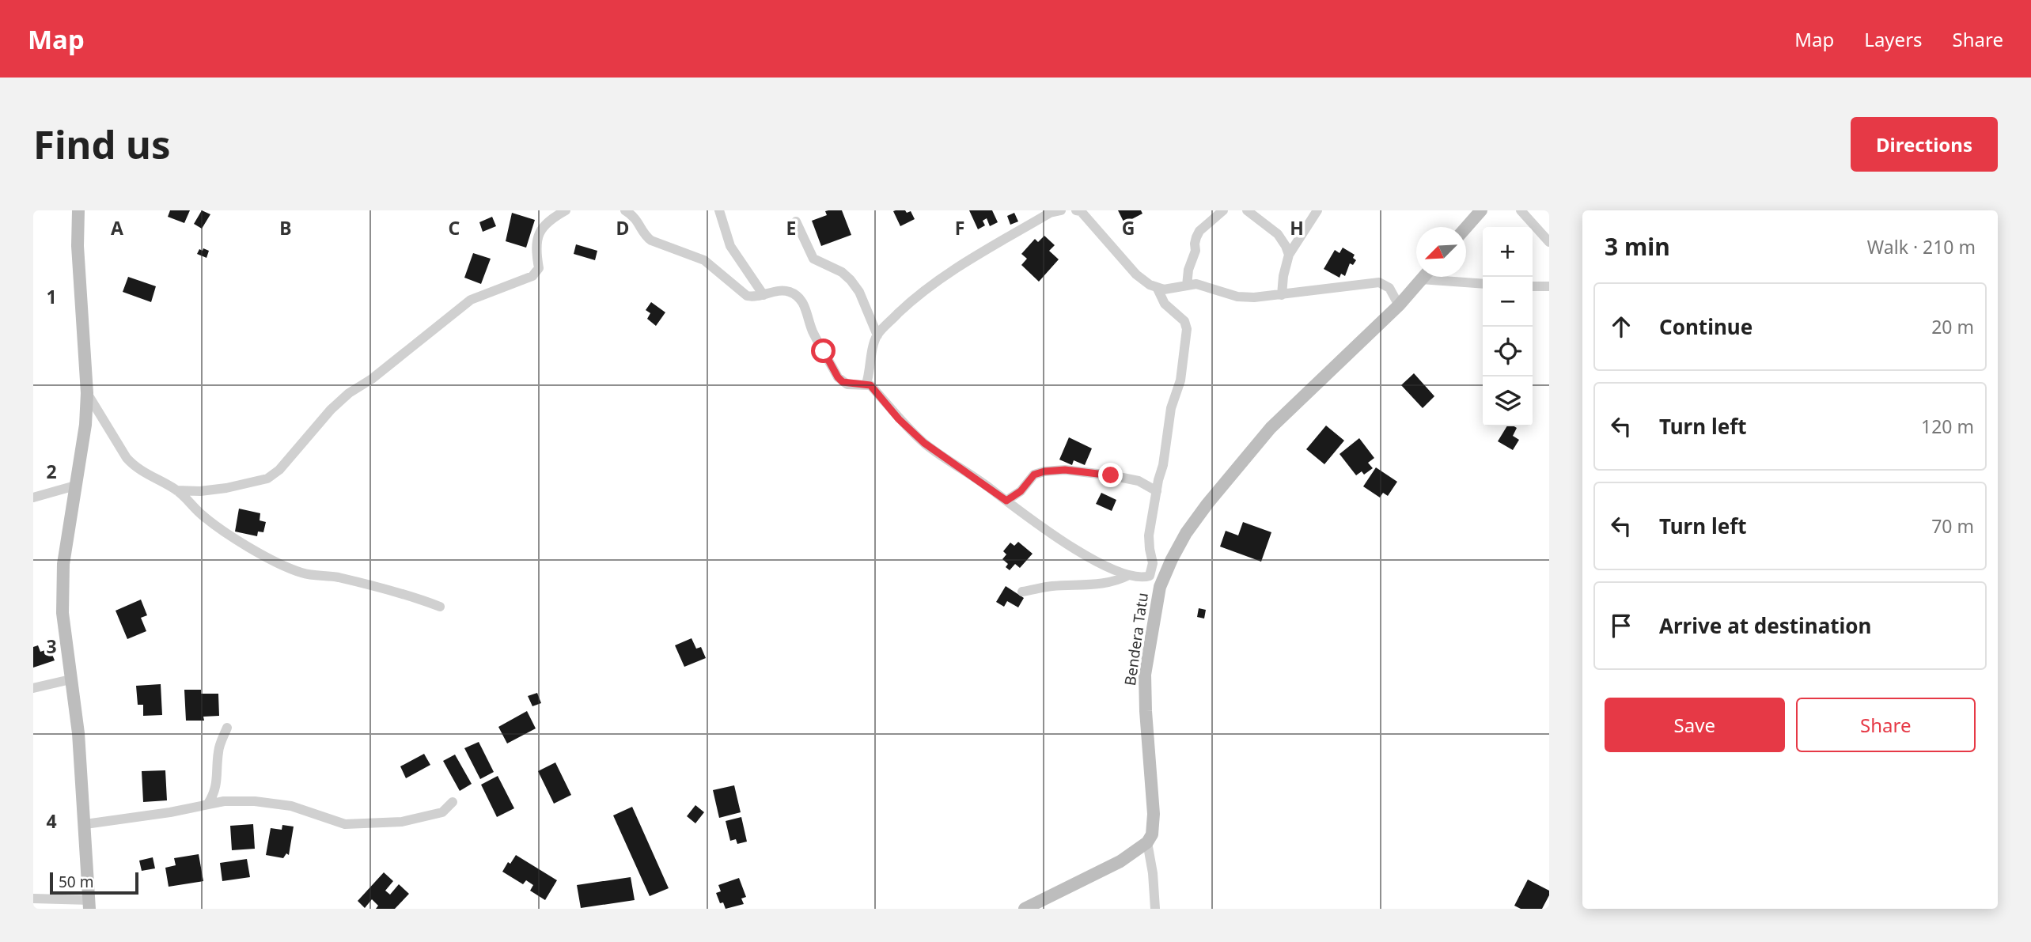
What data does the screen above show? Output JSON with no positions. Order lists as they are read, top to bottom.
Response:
{
  "streets": {
    "main road": ["Bendera Tatu"]
  },
  "scale_bar": "50 m",
  "north": "bottom left",
  "page": {
    "header": "Map",
    "nav": ["Map", "Layers", "Share"],
    "buttons": [
      "Directions",
      ["Save", "Share"]
    ],
    "title": "Find us",
    "heading": ["3 min", "Walk · 210 m"],
    "map_buttons": ["+", "−"],
    "list": [
      ["Continue", "20 m"],
      ["Turn left", "120 m"],
      ["Turn left", "70 m"],
      "Arrive at destination"
    ],
    "scale": "50 m"
  },
  "grid": {
    "columns": [
      "A",
      "B",
      "C",
      "D",
      "E",
      "F",
      "G",
      "H"
    ],
    "rows": [
      "1",
      "2",
      "3",
      "4"
    ]
  }
}
